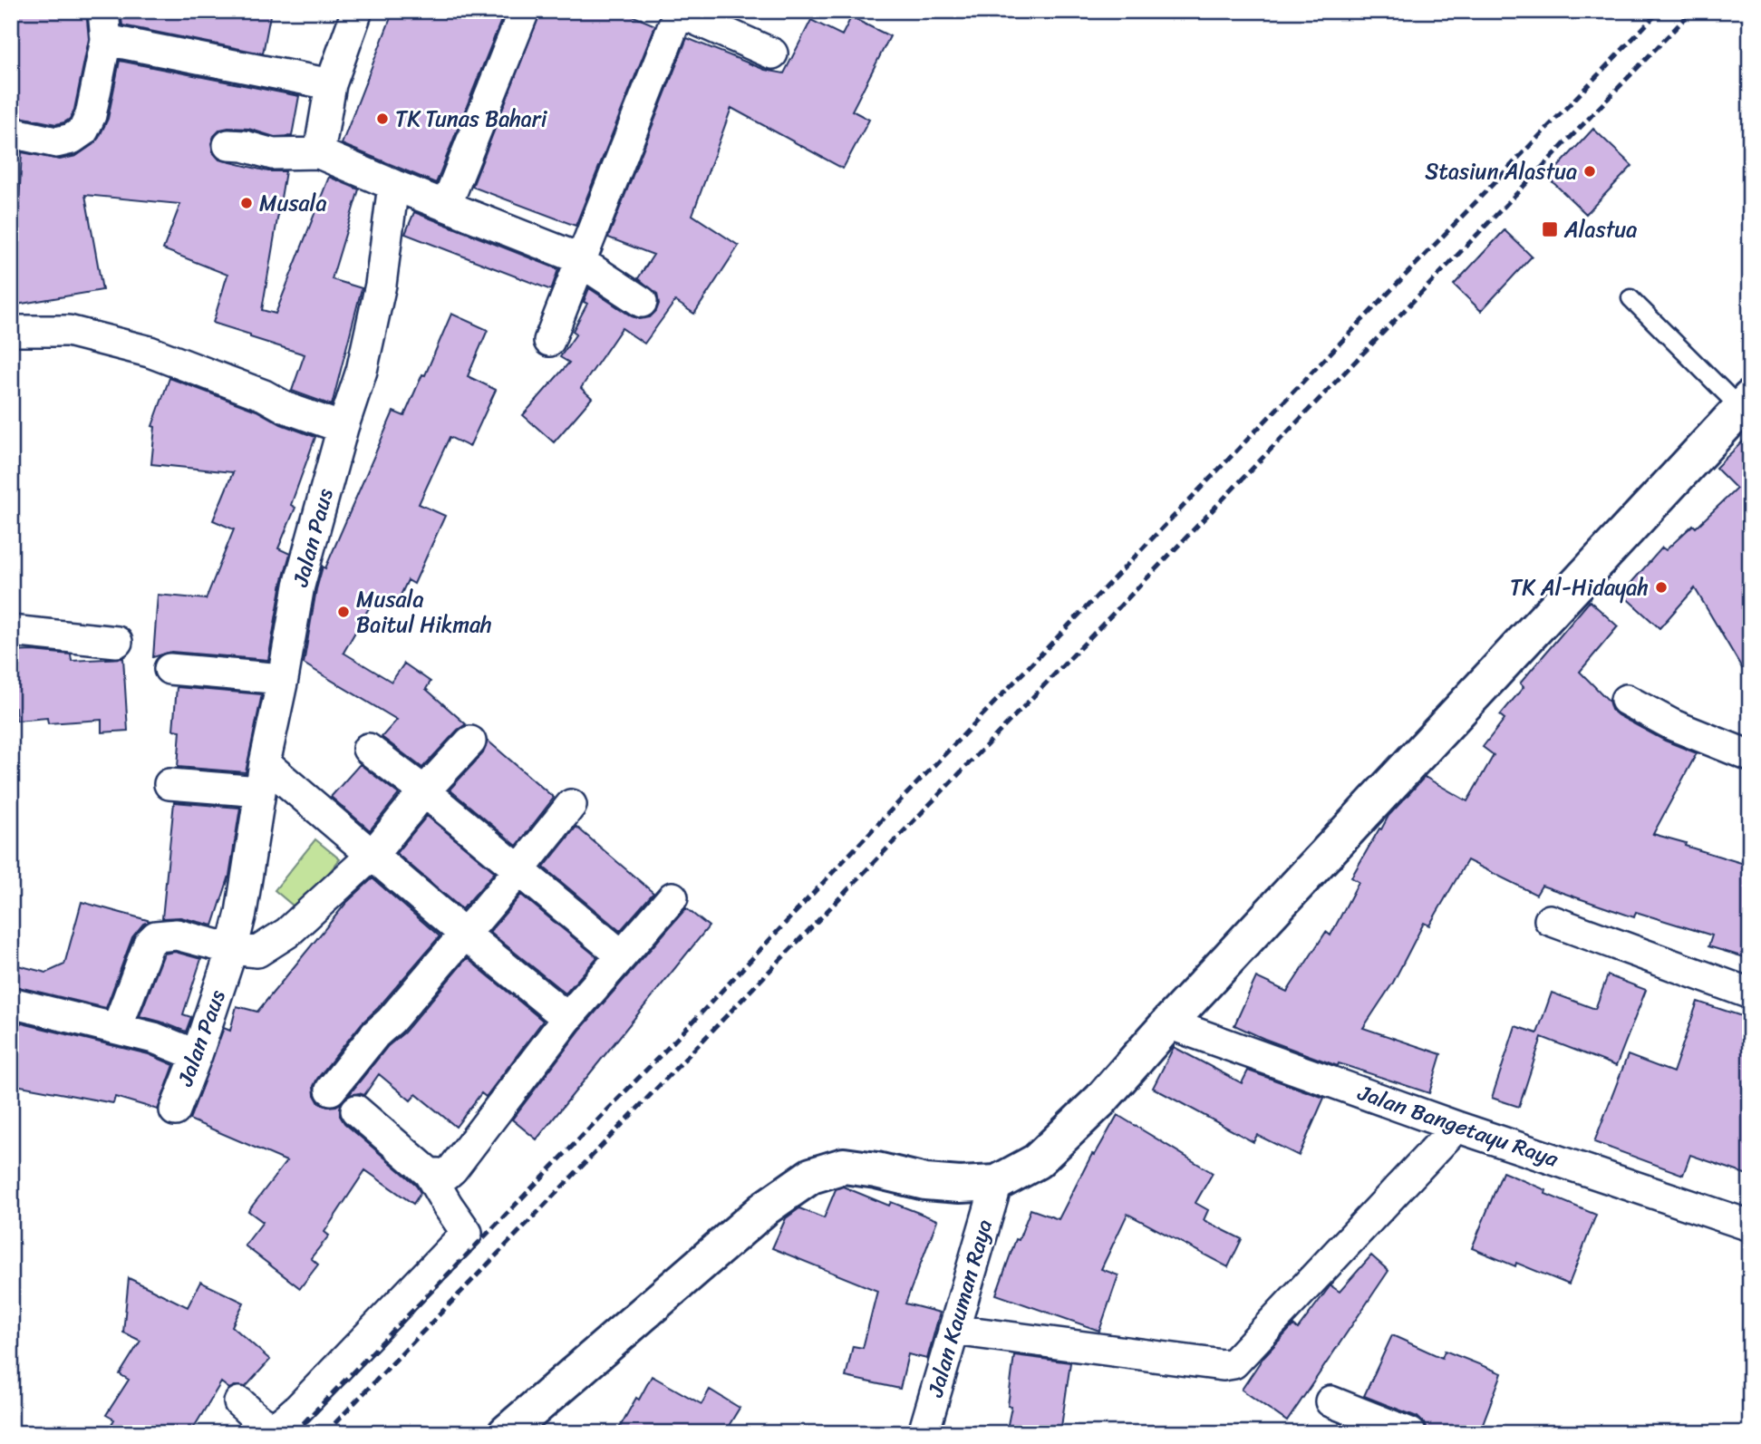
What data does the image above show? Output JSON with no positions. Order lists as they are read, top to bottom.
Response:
{
  "streets": {
    "street": ["Jalan Paus", "Jalan Bangetayu Raya", "Jalan Kauman Raya"]
  },
  "places": {
    "other": [
      "TK Tunas Bahari",
      "Stasiun Alastua",
      "Musala",
      "TK Al-Hidayah",
      "Musala Baitul Hikmah"
    ],
    "transit": ["Alastua"]
  }
}
